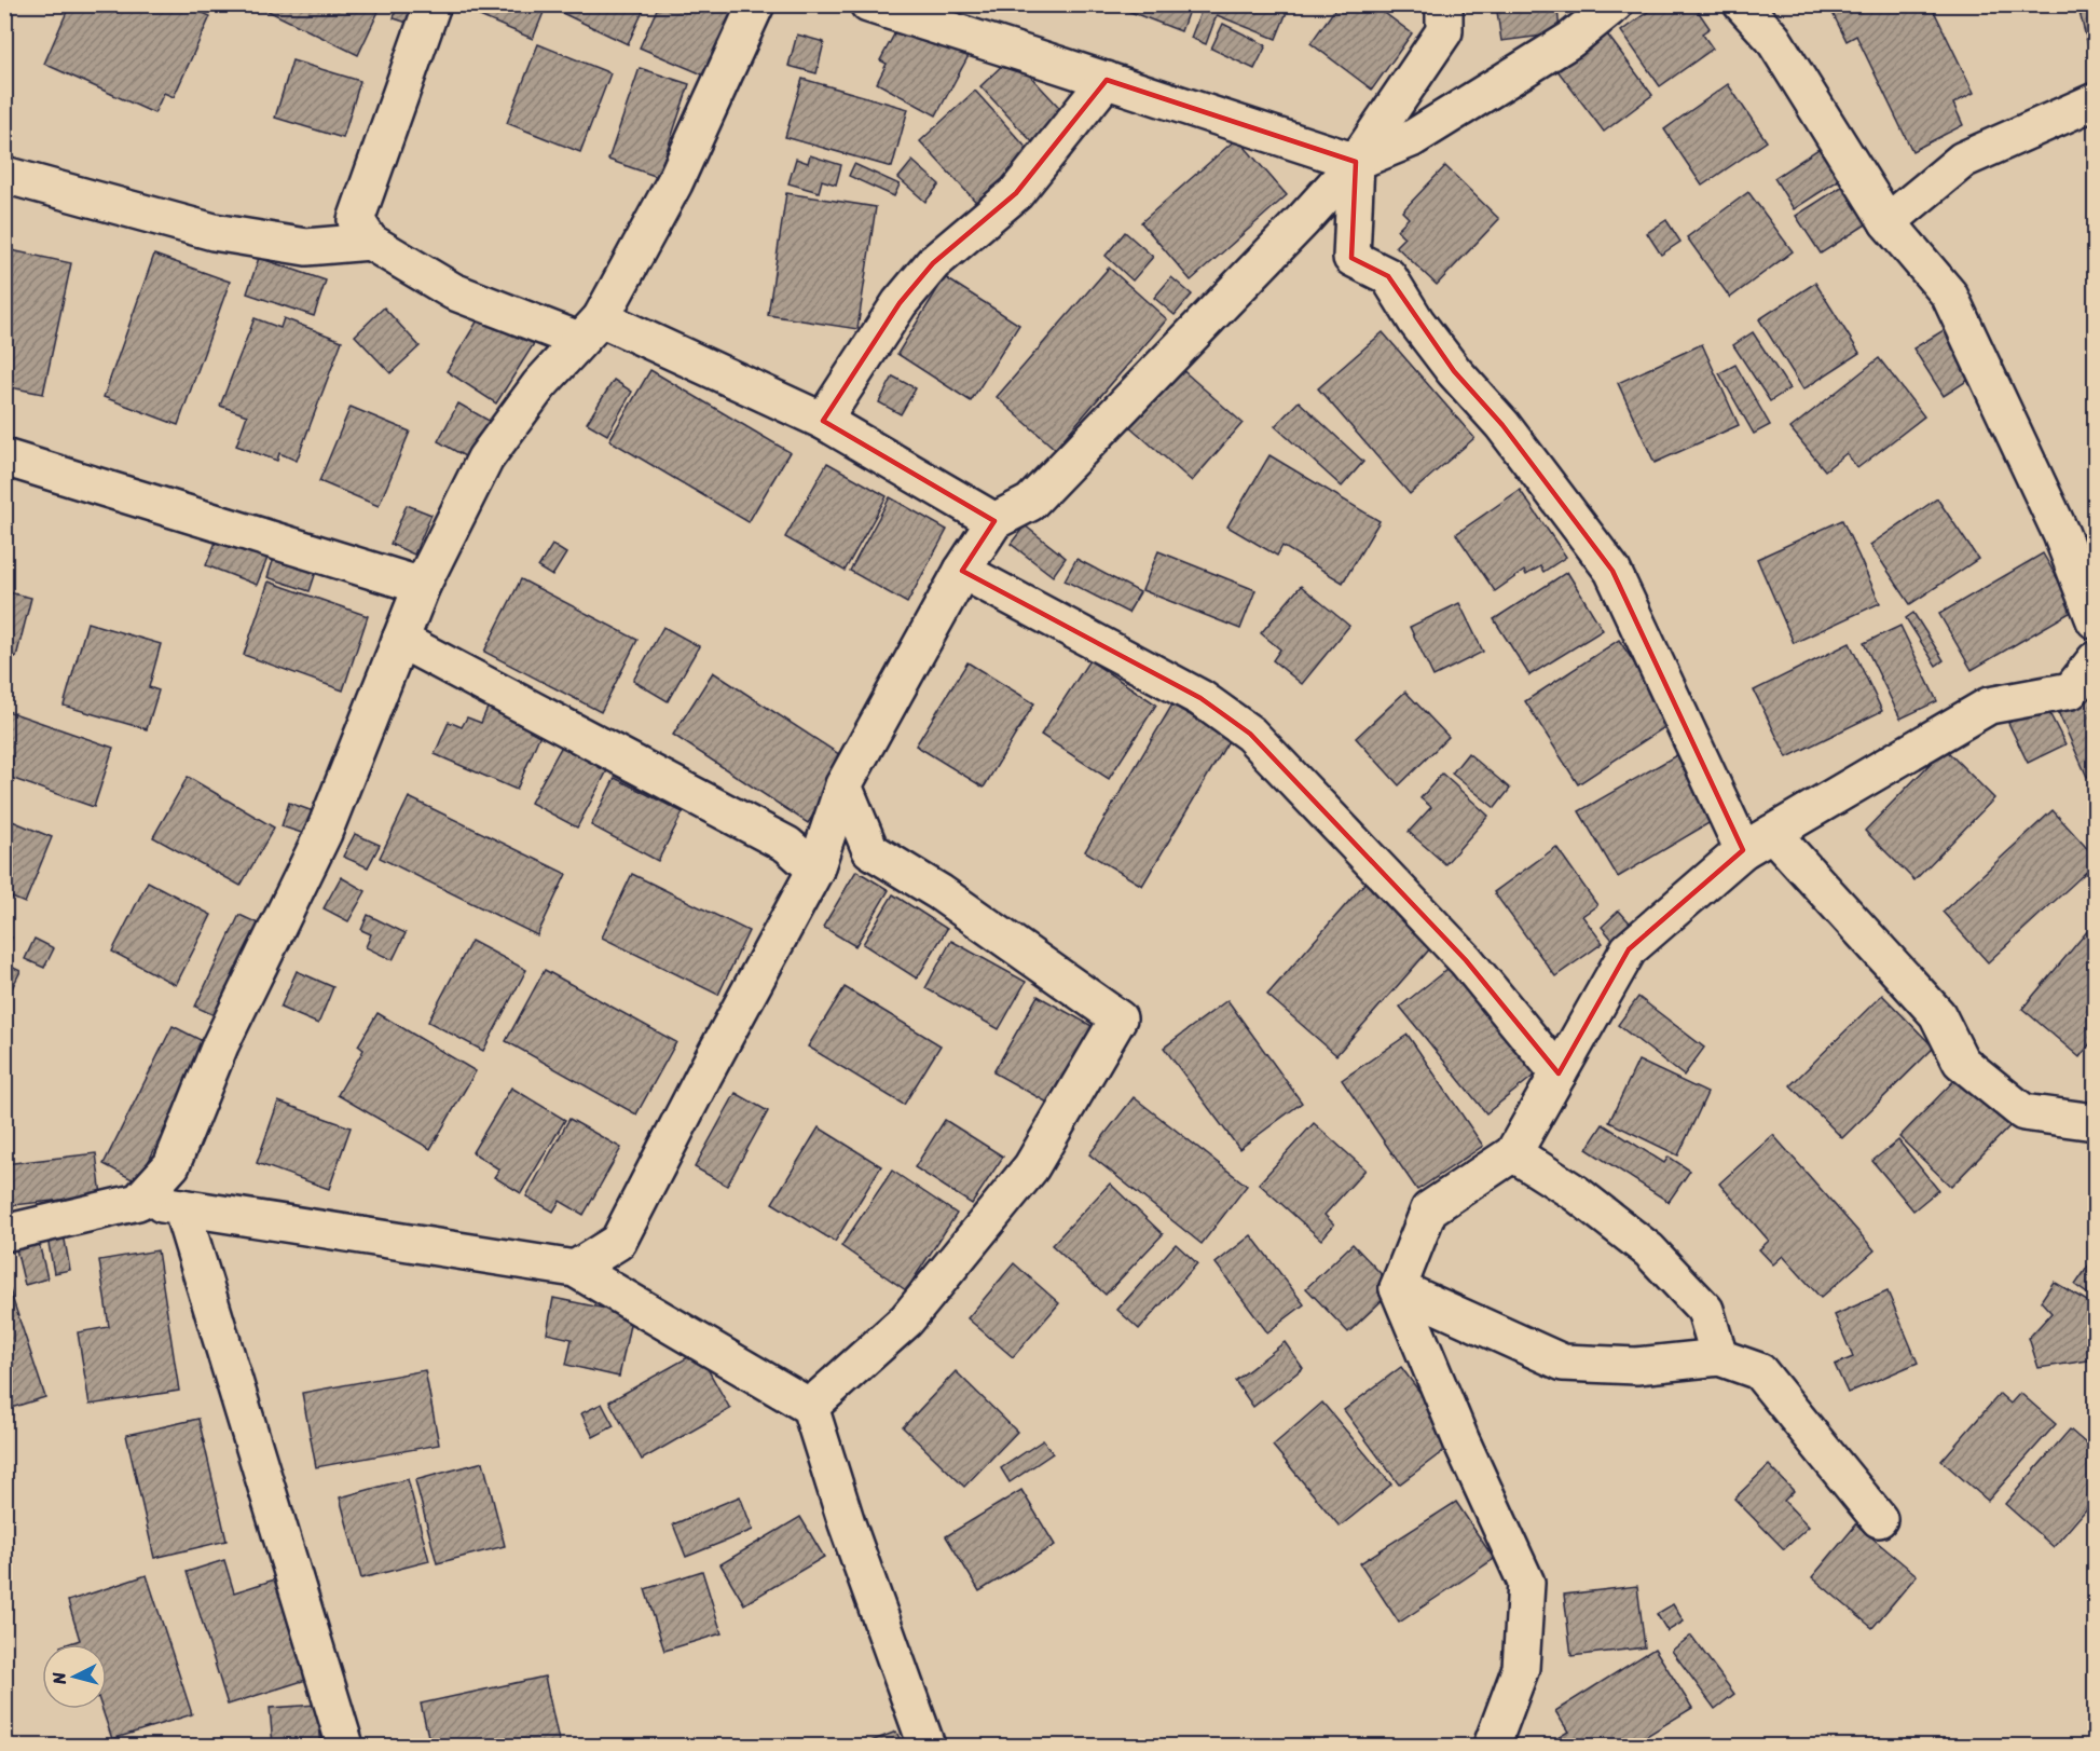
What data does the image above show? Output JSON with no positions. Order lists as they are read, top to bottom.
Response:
{
  "north": "left"
}
